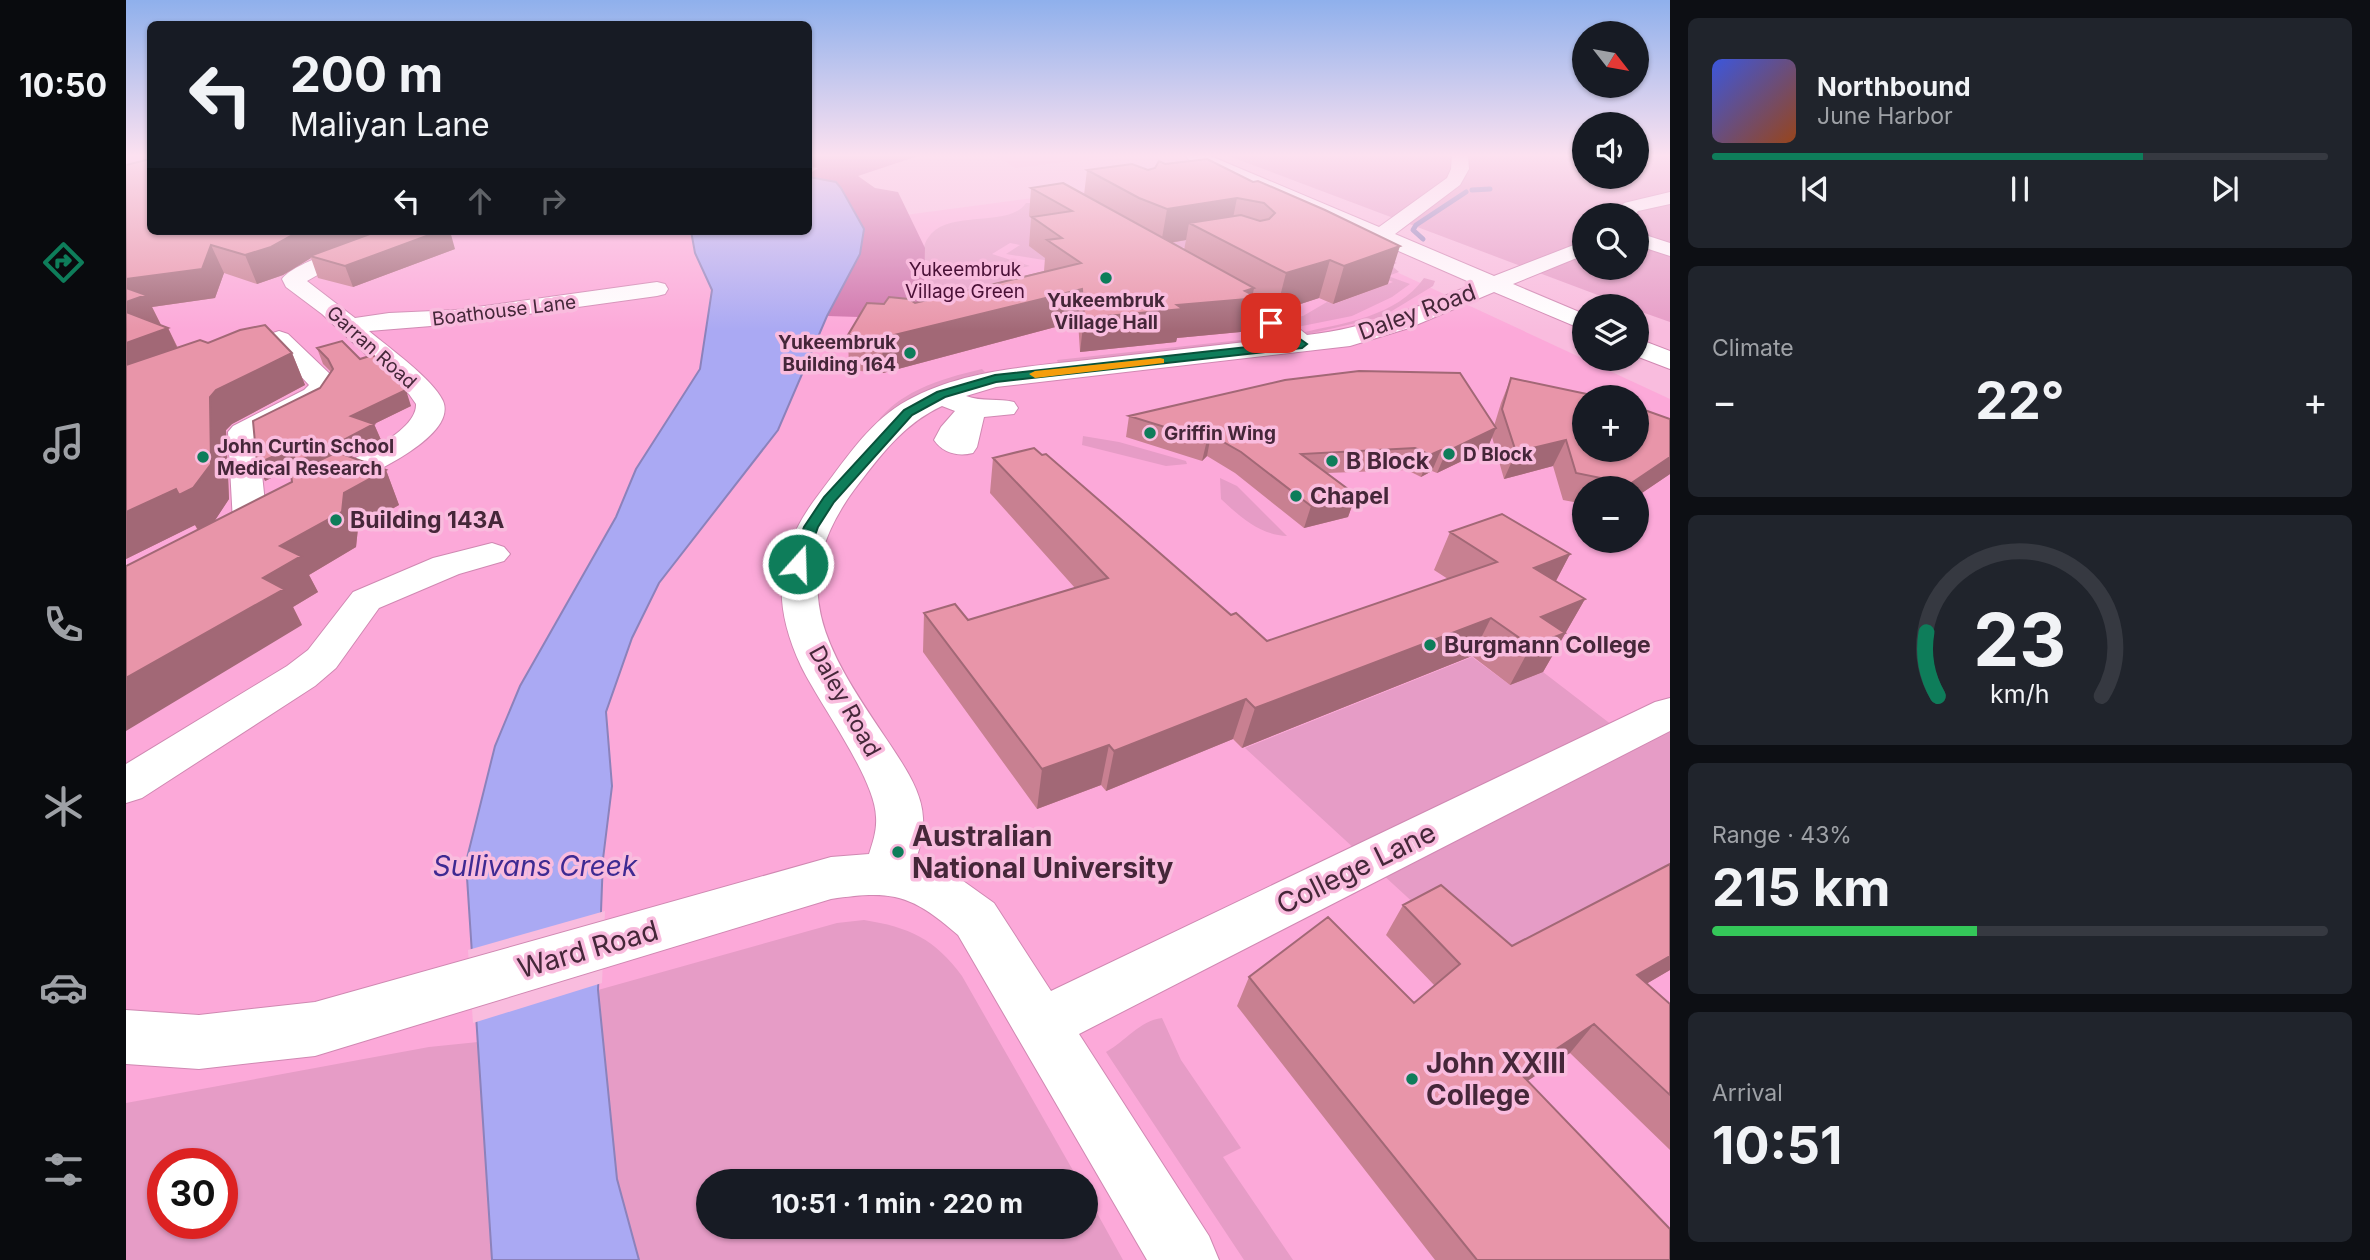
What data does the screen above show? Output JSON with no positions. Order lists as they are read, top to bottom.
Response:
{
  "streets": {
    "street": [
      "Boathouse Lane",
      "Daley Road",
      "Garran Road",
      "College Lane",
      "Ward Road"
    ]
  },
  "crossings": [
    ["Boathouse Lane", "Garran Road"],
    ["Daley Road", "Ward Road"],
    ["College Lane", "Ward Road"]
  ],
  "water": ["Sullivans Creek"],
  "parks": ["Yukeembruk Village Green"],
  "places": [
    "Yukeembruk Village Hall",
    "Yukeembruk Building 164",
    "Griffin Wing",
    "D Block",
    "John Curtin School Medical Research",
    "B Block",
    "Chapel",
    "Building 143A",
    "Burgmann College",
    "Australian National University",
    "John XXIII College"
  ],
  "north": "bottom right",
  "page": {
    "tabs": "10:50",
    "map_buttons": ["+", "−"],
    "turn": ["200 m", "Maliyan Lane"],
    "song": ["Northbound", "June Harbor"],
    "tile": [
      "Climate",
      ["Range · 43%", "215 km"],
      ["Arrival", "10:51"]
    ],
    "heat": ["−", "22°", "+"],
    "limit": "30",
    "trip": "10:51 · 1 min · 220 m",
    "gauge": ["23", "km/h"]
  }
}
